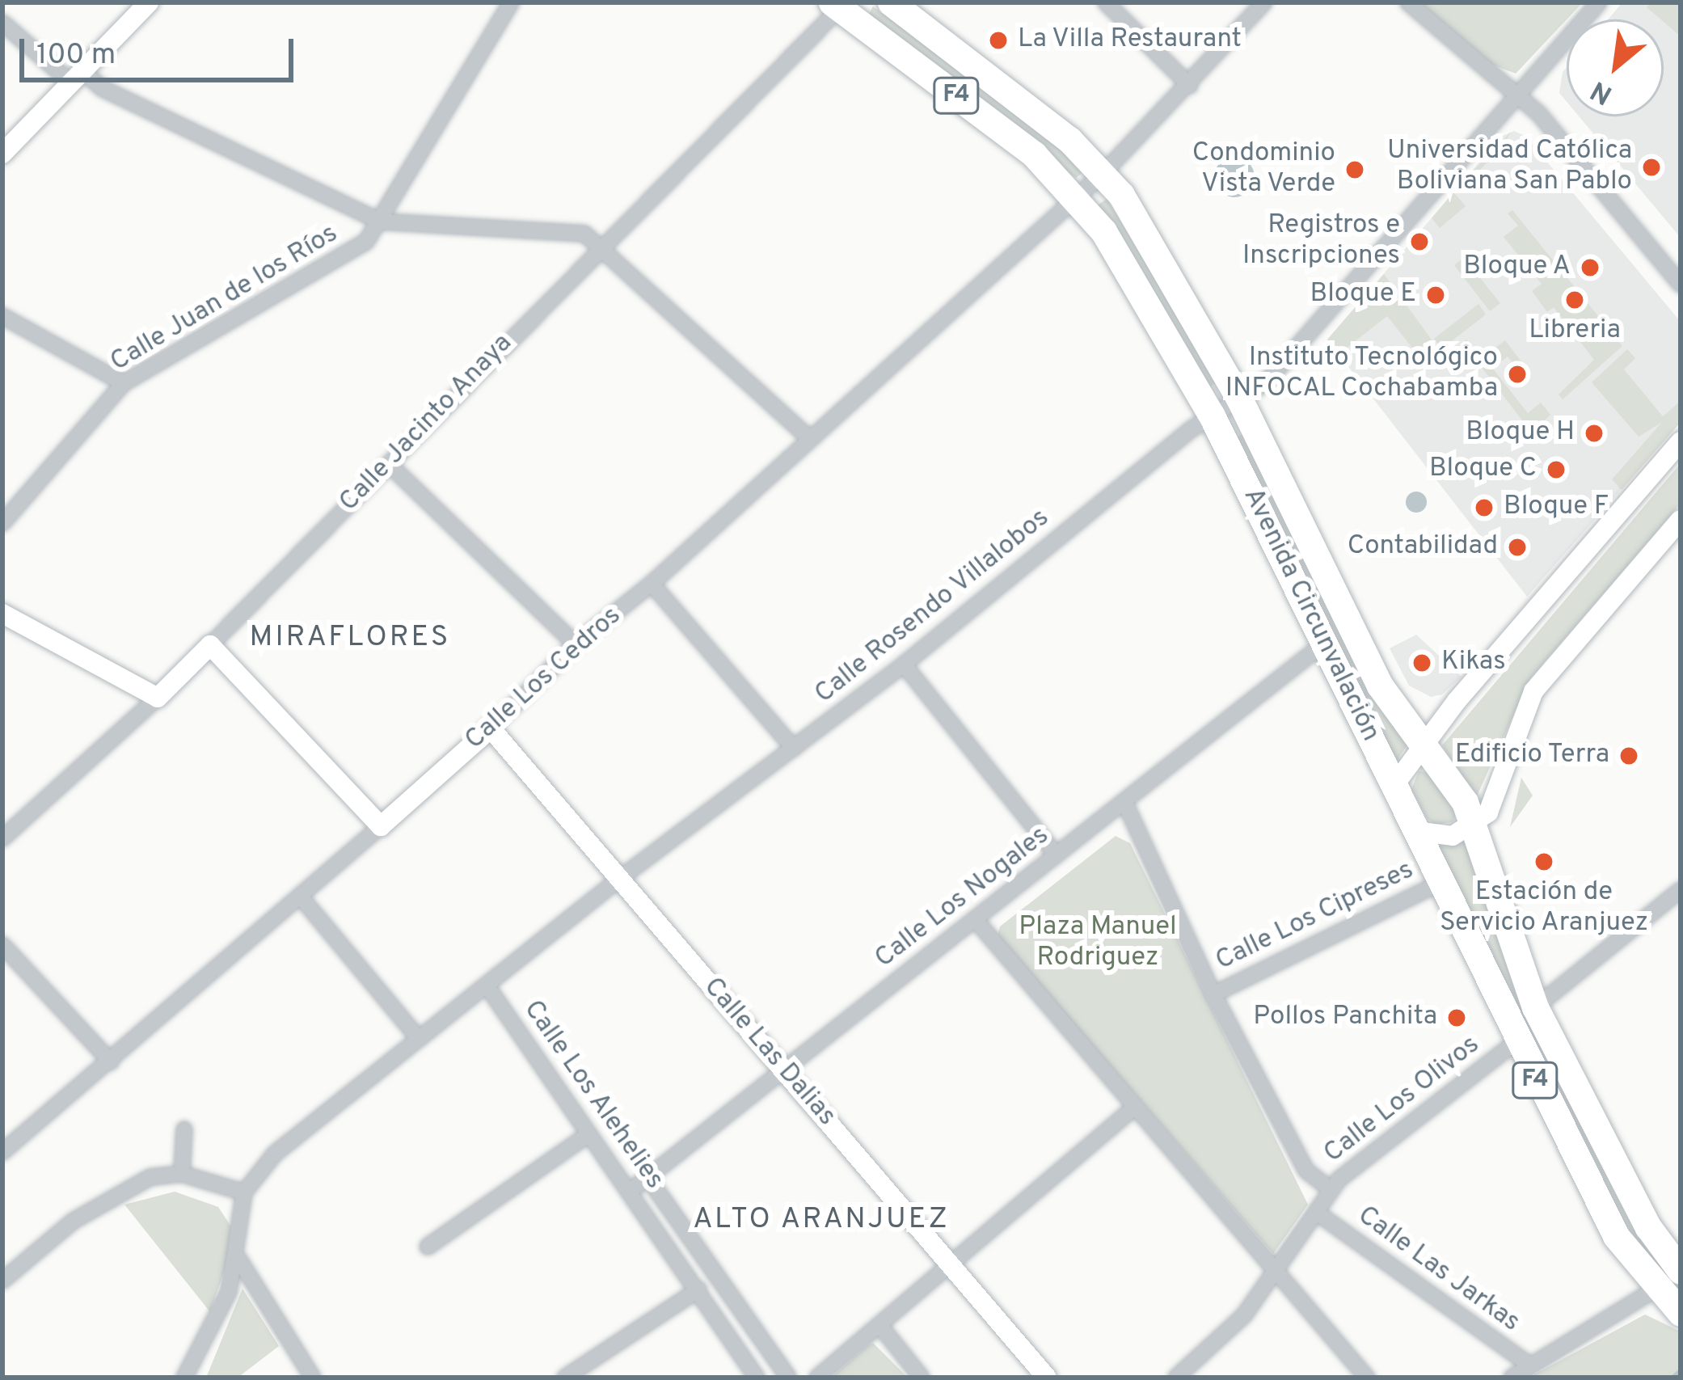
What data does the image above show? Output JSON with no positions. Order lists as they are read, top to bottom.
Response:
{
  "streets": {
    "highway": ["F4", "Avenida Circunvalación"],
    "street": [
      "Calle Juan de los Ríos",
      "Calle Jacinto Anaya",
      "Calle Rosendo Villalobos",
      "Calle Los Cedros",
      "Calle Los Nogales",
      "Calle Los Cipreses",
      "Calle Las Dalias",
      "Calle Los Alehelies",
      "Calle Los Olivos",
      "Calle Las Jarkas"
    ]
  },
  "crossings": [
    ["Calle Jacinto Anaya", "Avenida Circunvalación"],
    ["Calle Rosendo Villalobos", "Avenida Circunvalación"],
    ["Calle Rosendo Villalobos", "Calle Las Dalias"],
    ["Calle Rosendo Villalobos", "Calle Los Alehelies"],
    ["Avenida Circunvalación", "Calle Los Cedros"],
    ["Avenida Circunvalación", "Calle Los Nogales"],
    ["Avenida Circunvalación", "Calle Los Cipreses"],
    ["Avenida Circunvalación", "Calle Los Olivos"],
    ["Calle Los Cedros", "Calle Las Dalias"],
    ["Calle Los Nogales", "Calle Las Dalias"],
    ["Calle Los Nogales", "Calle Los Alehelies"],
    ["Calle Los Olivos", "Calle Las Jarkas"]
  ],
  "districts": ["MIRAFLORES", "ALTO ARANJUEZ"],
  "parks": ["Plaza Manuel Rodriguez"],
  "places": [
    "La Villa Restaurant",
    "Universidad Católica Boliviana San Pablo",
    "Condominio Vista Verde",
    "Registros e Inscripciones",
    "Bloque A",
    "Bloque E",
    "Libreria",
    "Instituto Tecnológico INFOCAL Cochabamba",
    "Bloque H",
    "Bloque C",
    "Bloque F",
    "Contabilidad",
    "Kikas",
    "Edificio Terra",
    "Estación de Servicio Aranjuez",
    "Pollos Panchita"
  ],
  "scale_bar": "100 m",
  "north": "bottom left"
}
